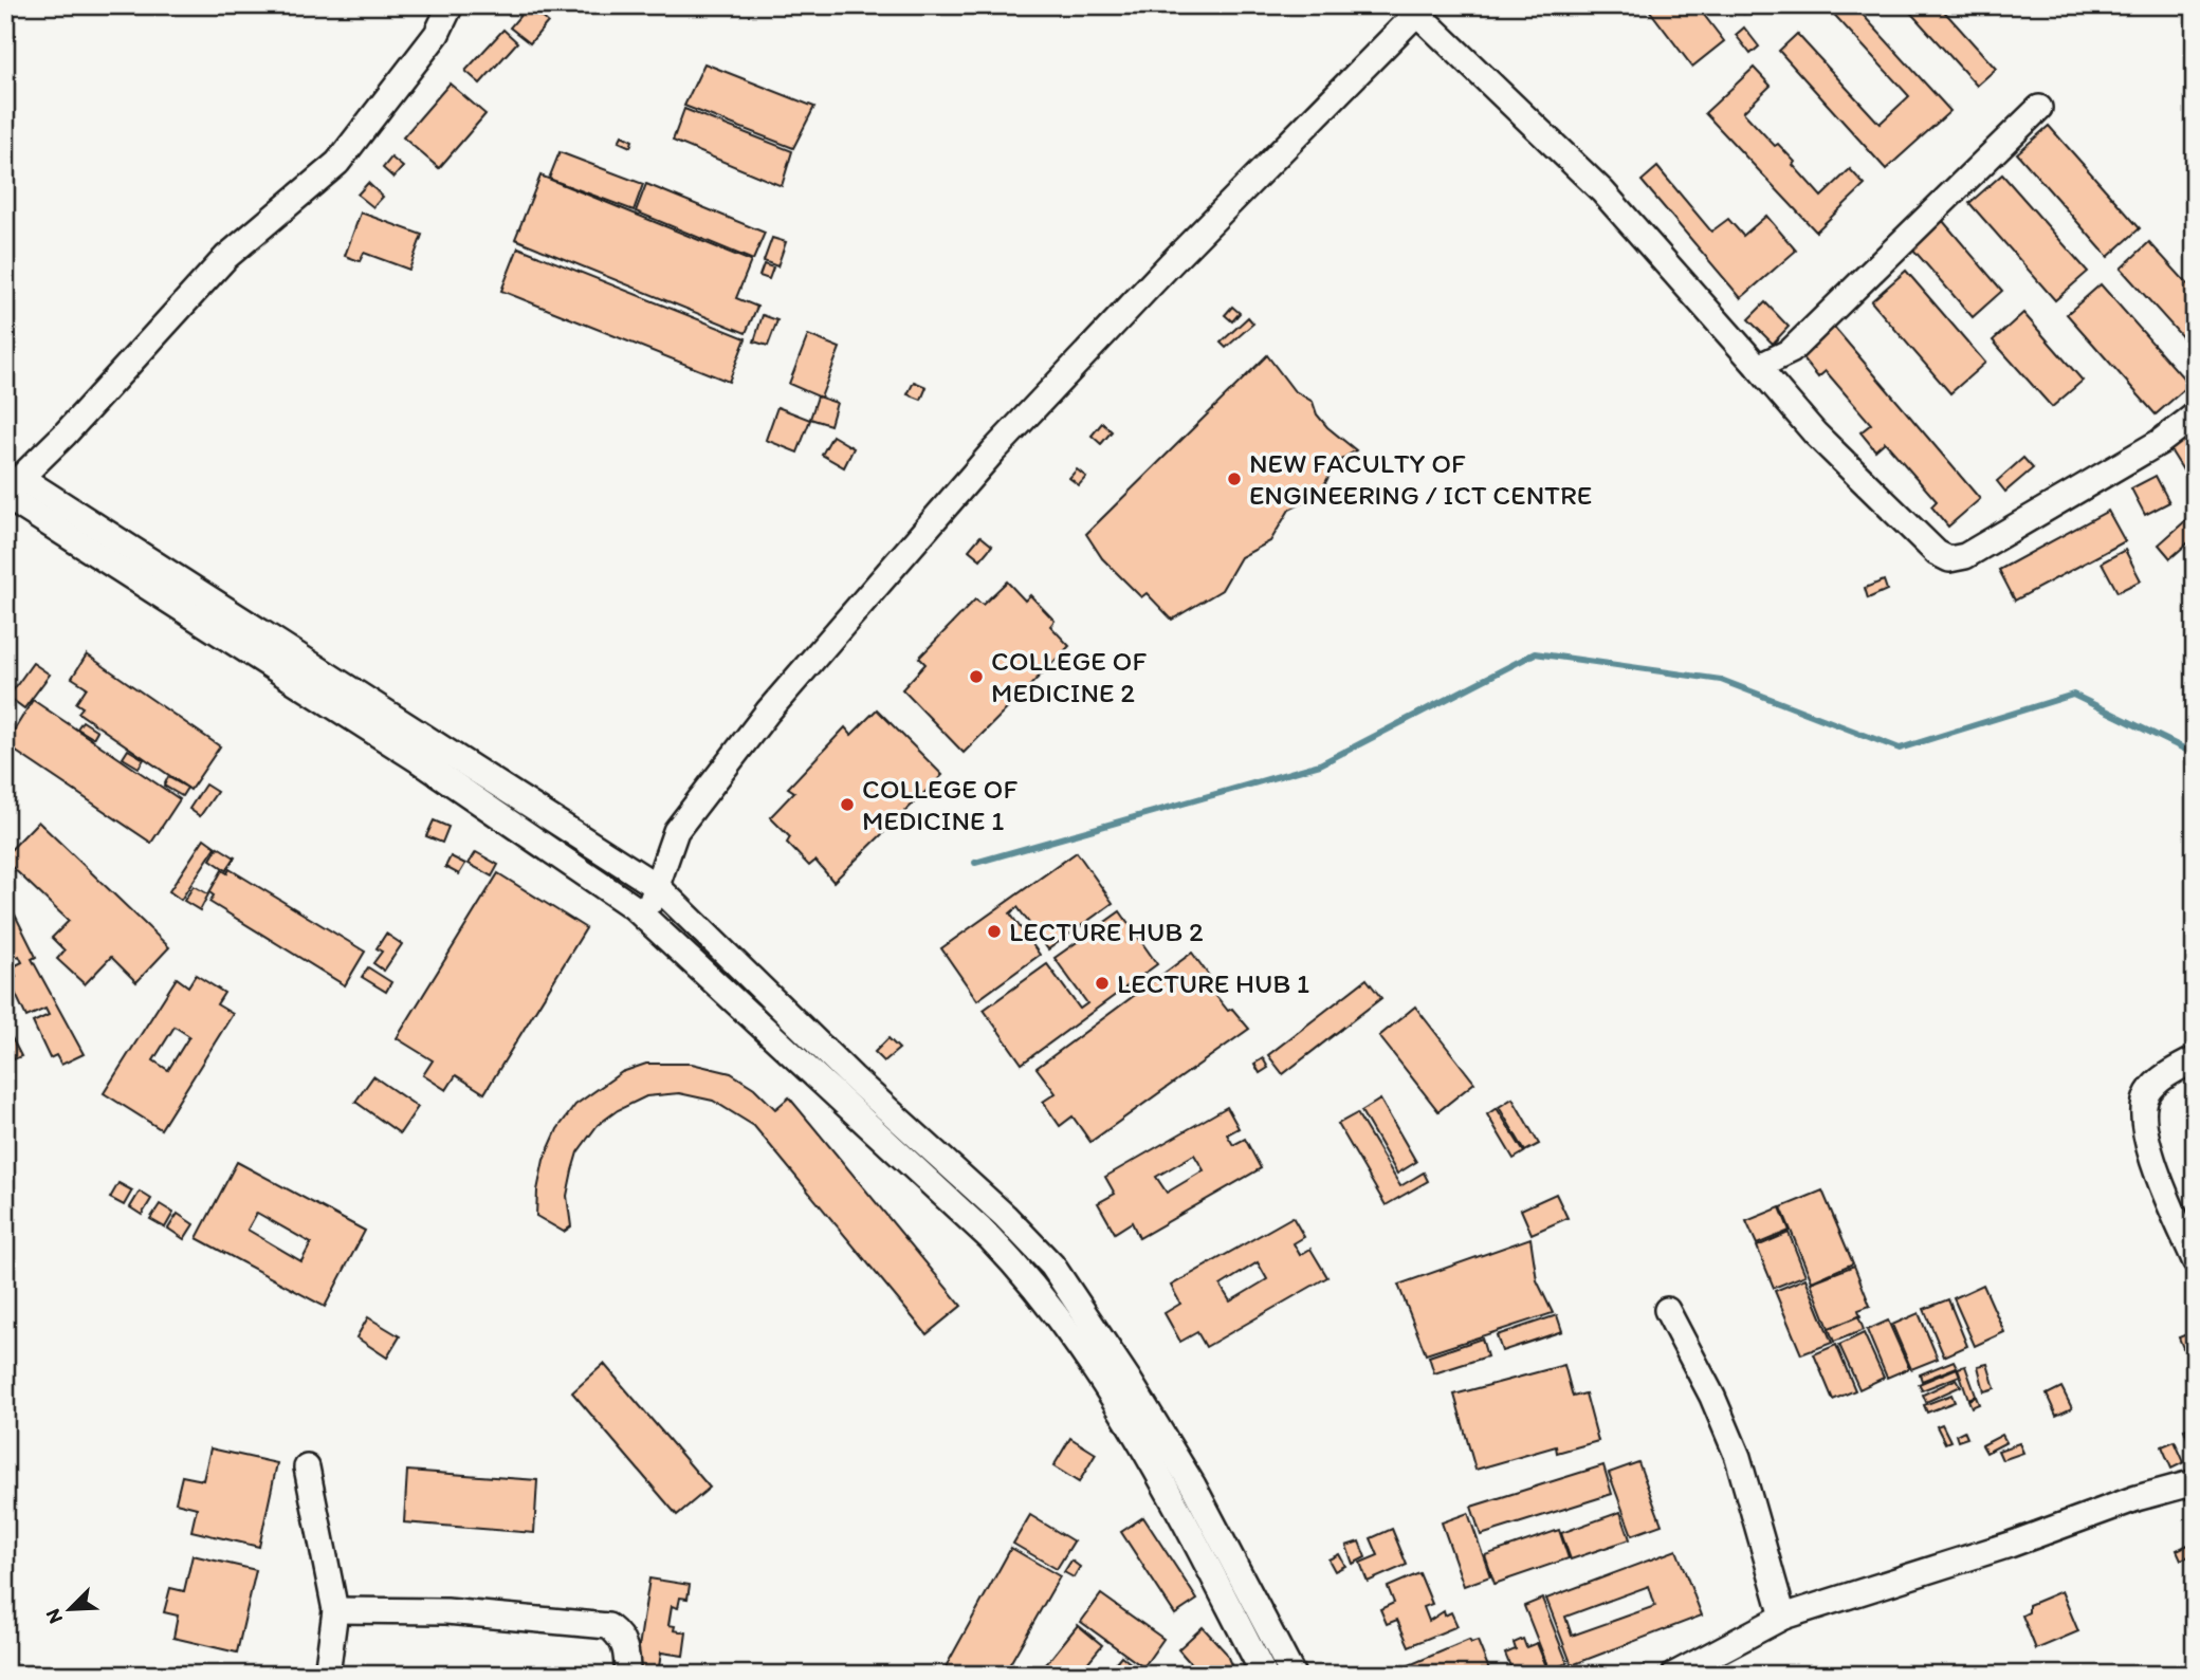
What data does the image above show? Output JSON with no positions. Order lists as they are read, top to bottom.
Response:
{
  "places": [
    "NEW FACULTY OF ENGINEERING / ICT CENTRE",
    "COLLEGE OF MEDICINE 2",
    "COLLEGE OF MEDICINE 1",
    "LECTURE HUB 2",
    "LECTURE HUB 1"
  ],
  "north": "bottom left"
}
